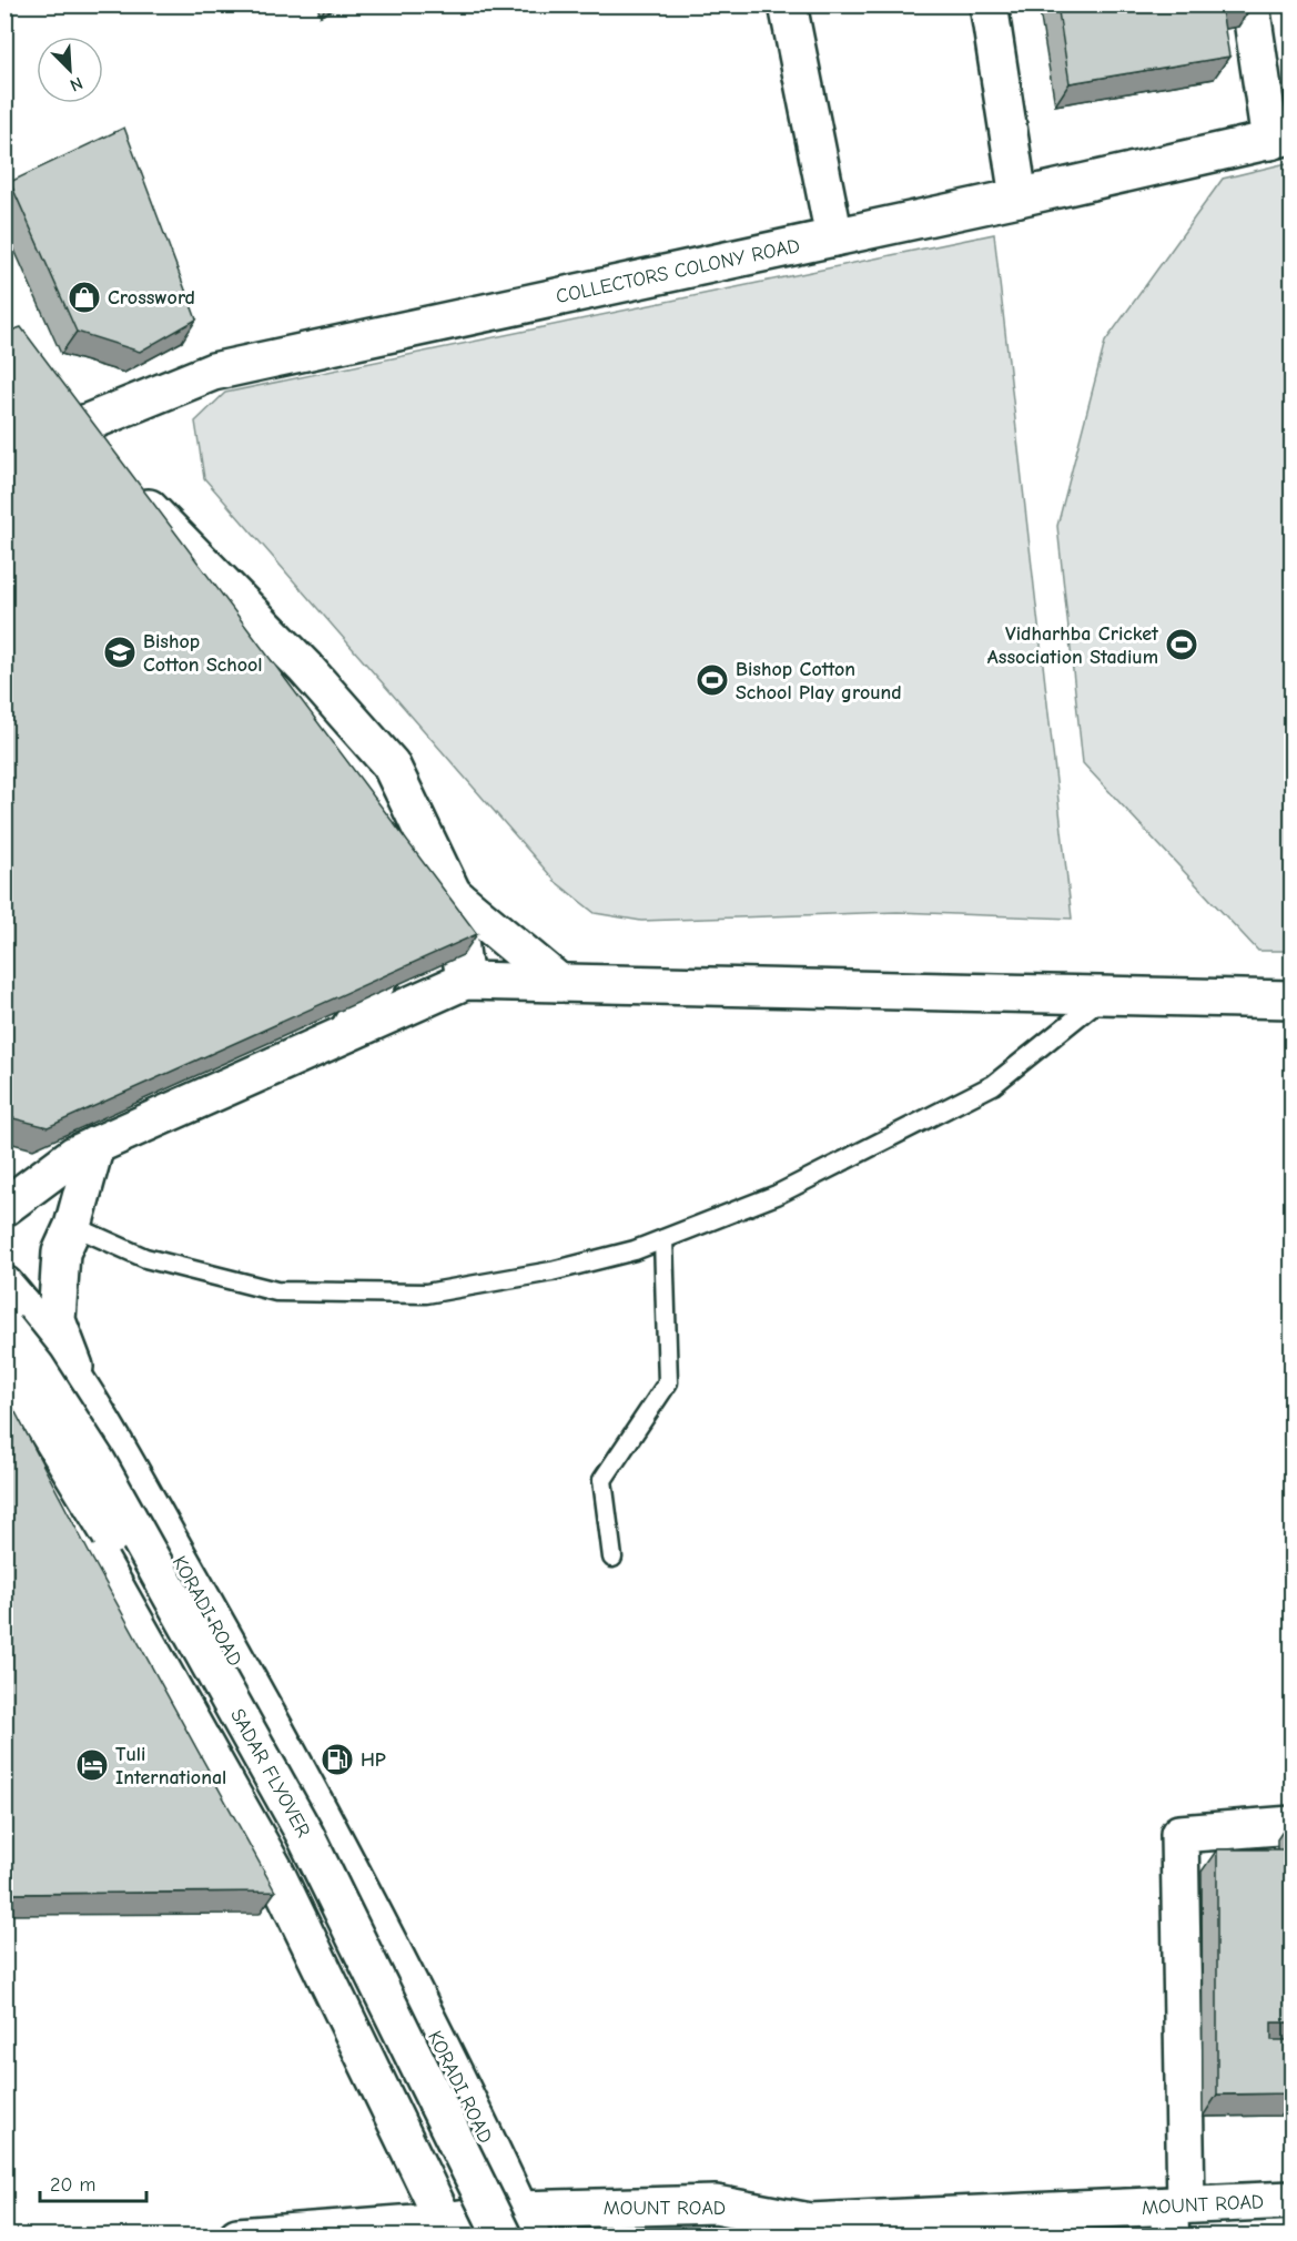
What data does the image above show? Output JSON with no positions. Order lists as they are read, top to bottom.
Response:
{
  "streets": {
    "main road": [
      "COLLECTORS COLONY ROAD",
      "KORADI ROAD",
      "SADAR FLYOVER",
      "MOUNT ROAD"
    ]
  },
  "crossings": [
    ["KORADI ROAD", "SADAR FLYOVER"],
    ["KORADI ROAD", "MOUNT ROAD"],
    ["SADAR FLYOVER", "MOUNT ROAD"]
  ],
  "places": {
    "shop": ["Crossword"],
    "sports": ["Vidharhba Cricket Association Stadium", "Bishop Cotton School Play ground"],
    "school or university": ["Bishop Cotton School"],
    "fuel station": ["HP"],
    "hotel": ["Tuli International"]
  },
  "scale_bar": "20 m",
  "north": "bottom right"
}
